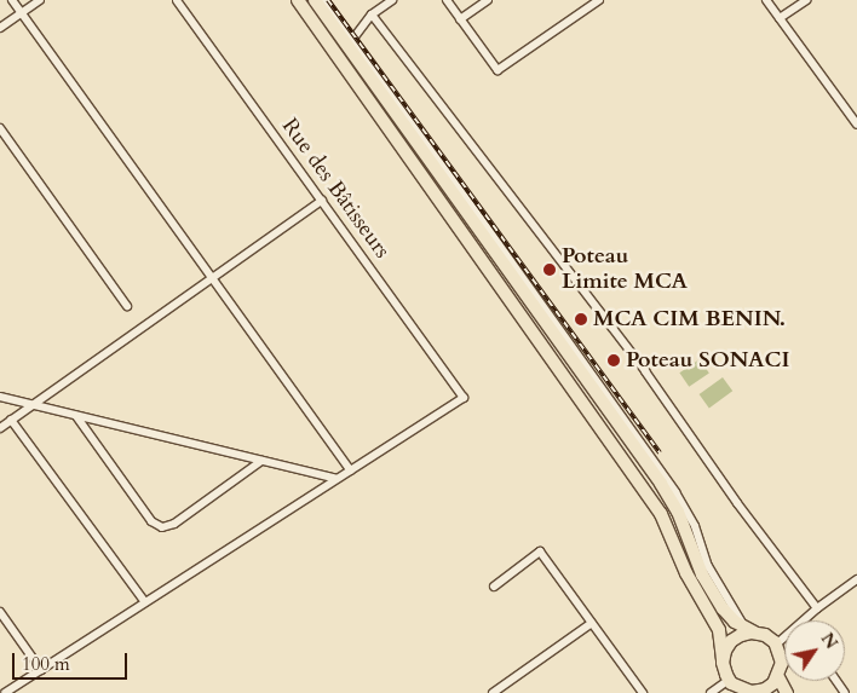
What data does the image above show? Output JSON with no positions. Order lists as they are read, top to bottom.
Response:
{
  "streets": {
    "street": ["Rue des Bâtisseurs"]
  },
  "places": ["Poteau Limite MCA", "MCA CIM BENIN.", "Poteau SONACI"],
  "scale_bar": "100 m",
  "north": "top right"
}
